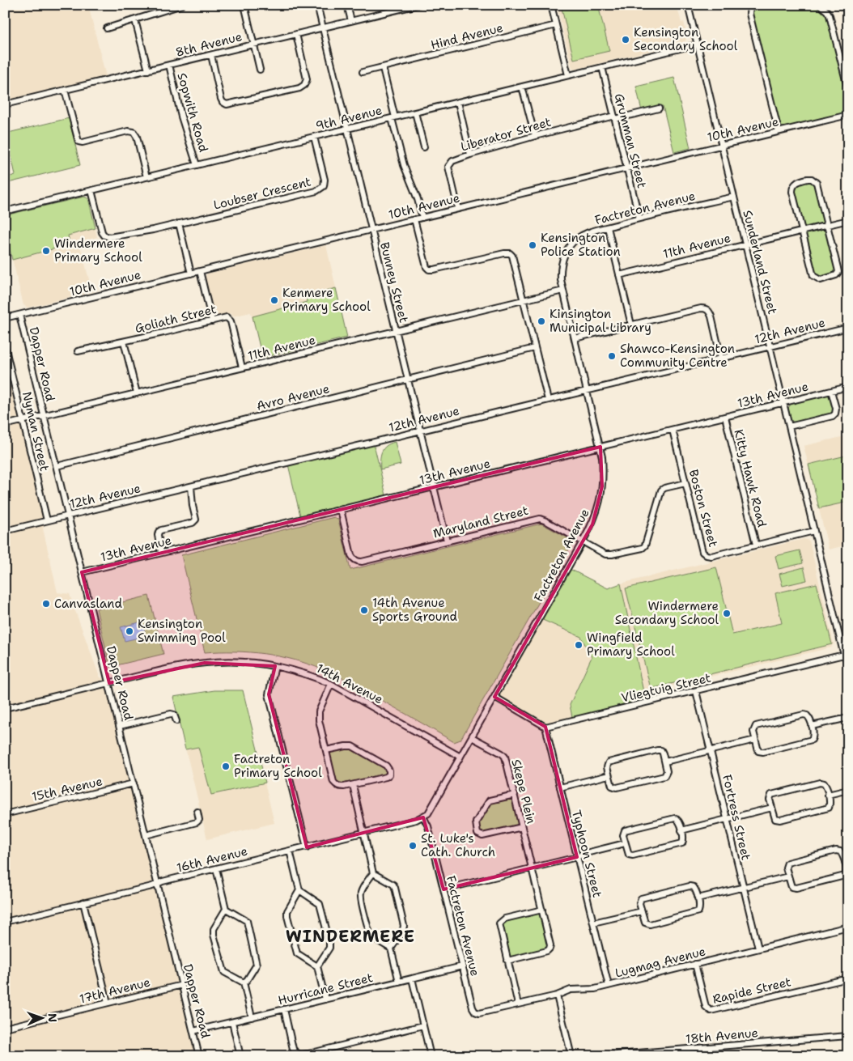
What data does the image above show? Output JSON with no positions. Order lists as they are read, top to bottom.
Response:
{
  "streets": {
    "street": [
      "Hind Avenue",
      "8th Avenue",
      "Sopwith Road",
      "9th Avenue",
      "10th Avenue",
      "Liberator Street",
      "Grumman Street",
      "Loubser Crescent",
      "Factreton Avenue",
      "11th Avenue",
      "Sunderland Street",
      "Bunney Street",
      "Goliath Street",
      "12th Avenue",
      "Dapper Road",
      "13th Avenue",
      "Avro Avenue",
      "Nyman Street",
      "Kitty Hawk Road",
      "Boston Street",
      "Maryland Street",
      "14th Avenue",
      "Vliegtuig Street",
      "15th Avenue",
      "Skepe Plein",
      "Fortress Street",
      "Typhoon Street",
      "16th Avenue",
      "Lugmag Avenue",
      "Hurricane Street",
      "17th Avenue",
      "Rapide Street",
      "18th Avenue"
    ]
  },
  "crossings": [
    ["8th Avenue", "Sopwith Road"],
    ["8th Avenue", "Bunney Street"],
    ["Sopwith Road", "9th Avenue"],
    ["9th Avenue", "Grumman Street"],
    ["9th Avenue", "Loubser Crescent"],
    ["9th Avenue", "Sunderland Street"],
    ["9th Avenue", "Bunney Street"],
    ["10th Avenue", "Liberator Street"],
    ["10th Avenue", "Grumman Street"],
    ["10th Avenue", "Sunderland Street"],
    ["10th Avenue", "Bunney Street"],
    ["10th Avenue", "Dapper Road"],
    ["Liberator Street", "Grumman Street"],
    ["Grumman Street", "Factreton Avenue"],
    ["Factreton Avenue", "11th Avenue"],
    ["Factreton Avenue", "Sunderland Street"],
    ["Factreton Avenue", "12th Avenue"],
    ["Factreton Avenue", "13th Avenue"],
    ["Factreton Avenue", "Maryland Street"],
    ["Factreton Avenue", "14th Avenue"],
    ["Factreton Avenue", "Skepe Plein"],
    ["Factreton Avenue", "16th Avenue"],
    ["Factreton Avenue", "Lugmag Avenue"],
    ["Factreton Avenue", "Hurricane Street"],
    ["11th Avenue", "Sunderland Street"],
    ["11th Avenue", "Bunney Street"],
    ["11th Avenue", "Goliath Street"],
    ["11th Avenue", "Dapper Road"],
    ["11th Avenue", "Nyman Street"],
    ["Sunderland Street", "12th Avenue"],
    ["Sunderland Street", "13th Avenue"],
    ["Sunderland Street", "Boston Street"],
    ["Sunderland Street", "Vliegtuig Street"],
    ["Bunney Street", "12th Avenue"],
    ["Bunney Street", "13th Avenue"],
    ["Bunney Street", "Avro Avenue"],
    ["Bunney Street", "Maryland Street"],
    ["12th Avenue", "Dapper Road"],
    ["12th Avenue", "Nyman Street"],
    ["Dapper Road", "13th Avenue"],
    ["Dapper Road", "Avro Avenue"],
    ["Dapper Road", "14th Avenue"],
    ["Dapper Road", "15th Avenue"],
    ["Dapper Road", "16th Avenue"],
    ["Dapper Road", "Hurricane Street"],
    ["Dapper Road", "17th Avenue"],
    ["13th Avenue", "Kitty Hawk Road"],
    ["13th Avenue", "Boston Street"],
    ["13th Avenue", "Maryland Street"],
    ["Kitty Hawk Road", "Boston Street"],
    ["Boston Street", "Maryland Street"],
    ["Vliegtuig Street", "Fortress Street"],
    ["Vliegtuig Street", "Typhoon Street"],
    ["Fortress Street", "Lugmag Avenue"],
    ["Typhoon Street", "Lugmag Avenue"],
    ["Lugmag Avenue", "Rapide Street"]
  ],
  "districts": ["WINDERMERE"],
  "places": [
    "Kensington Secondary School",
    "Kensington Police Station",
    "Windermere Primary School",
    "Kenmere Primary School",
    "Kinsington Municipal Library",
    "Shawco-Kensington Community Centre",
    "Canvasland",
    "14th Avenue Sports Ground",
    "Windermere Secondary School",
    "Kensington Swimming Pool",
    "Wingfield Primary School",
    "Factreton Primary School",
    "St. Luke's Cath. Church"
  ],
  "north": "right"
}
